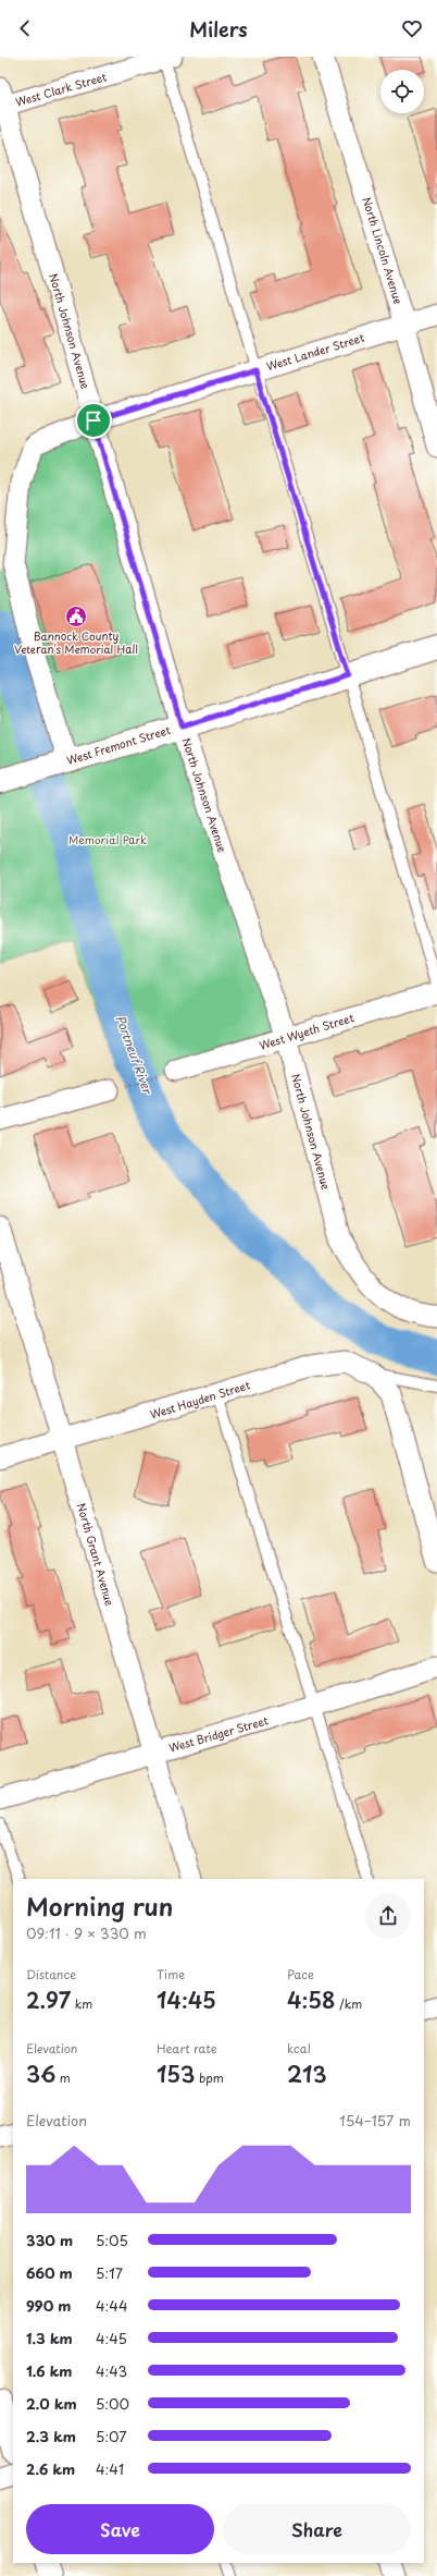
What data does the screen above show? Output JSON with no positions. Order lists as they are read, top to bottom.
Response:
{
  "streets": {
    "street": [
      "West Clark Street",
      "North Lincoln Avenue",
      "North Johnson Avenue",
      "West Lander Street",
      "West Fremont Street",
      "West Wyeth Street",
      "West Hayden Street",
      "North Grant Avenue",
      "West Bridger Street"
    ]
  },
  "crossings": [
    ["West Clark Street", "North Johnson Avenue"],
    ["North Lincoln Avenue", "West Lander Street"],
    ["North Johnson Avenue", "West Lander Street"],
    ["North Johnson Avenue", "West Fremont Street"],
    ["North Johnson Avenue", "West Wyeth Street"],
    ["West Lander Street", "West Fremont Street"],
    ["West Hayden Street", "North Grant Avenue"],
    ["North Grant Avenue", "West Bridger Street"]
  ],
  "water": ["Portneuf River"],
  "parks": ["Memorial Park"],
  "places": {
    "public building": ["Bannock County Veteran's Memorial Hall"]
  },
  "page": {
    "header": "Milers",
    "heading": ["Morning run", "09:11 · 9 × 330 m"],
    "stats": [
      ["Distance", "2.97 km"],
      ["Time", "14:45"],
      ["Pace", "4:58 /km"],
      ["Elevation", "36 m"],
      ["Heart rate", "153 bpm"],
      ["kcal", "213"]
    ],
    "chart": ["Elevation", "154–157 m"],
    "list": [
      {
        "name": "330 m",
        "note": "5:05"
      },
      {
        "name": "660 m",
        "note": "5:17"
      },
      {
        "name": "990 m",
        "note": "4:44"
      },
      {
        "name": "1.3 km",
        "note": "4:45"
      },
      {
        "name": "1.6 km",
        "note": "4:43"
      },
      {
        "name": "2.0 km",
        "note": "5:00"
      },
      {
        "name": "2.3 km",
        "note": "5:07"
      },
      {
        "name": "2.6 km",
        "note": "4:41"
      }
    ],
    "buttons": ["Save", "Share"]
  }
}
